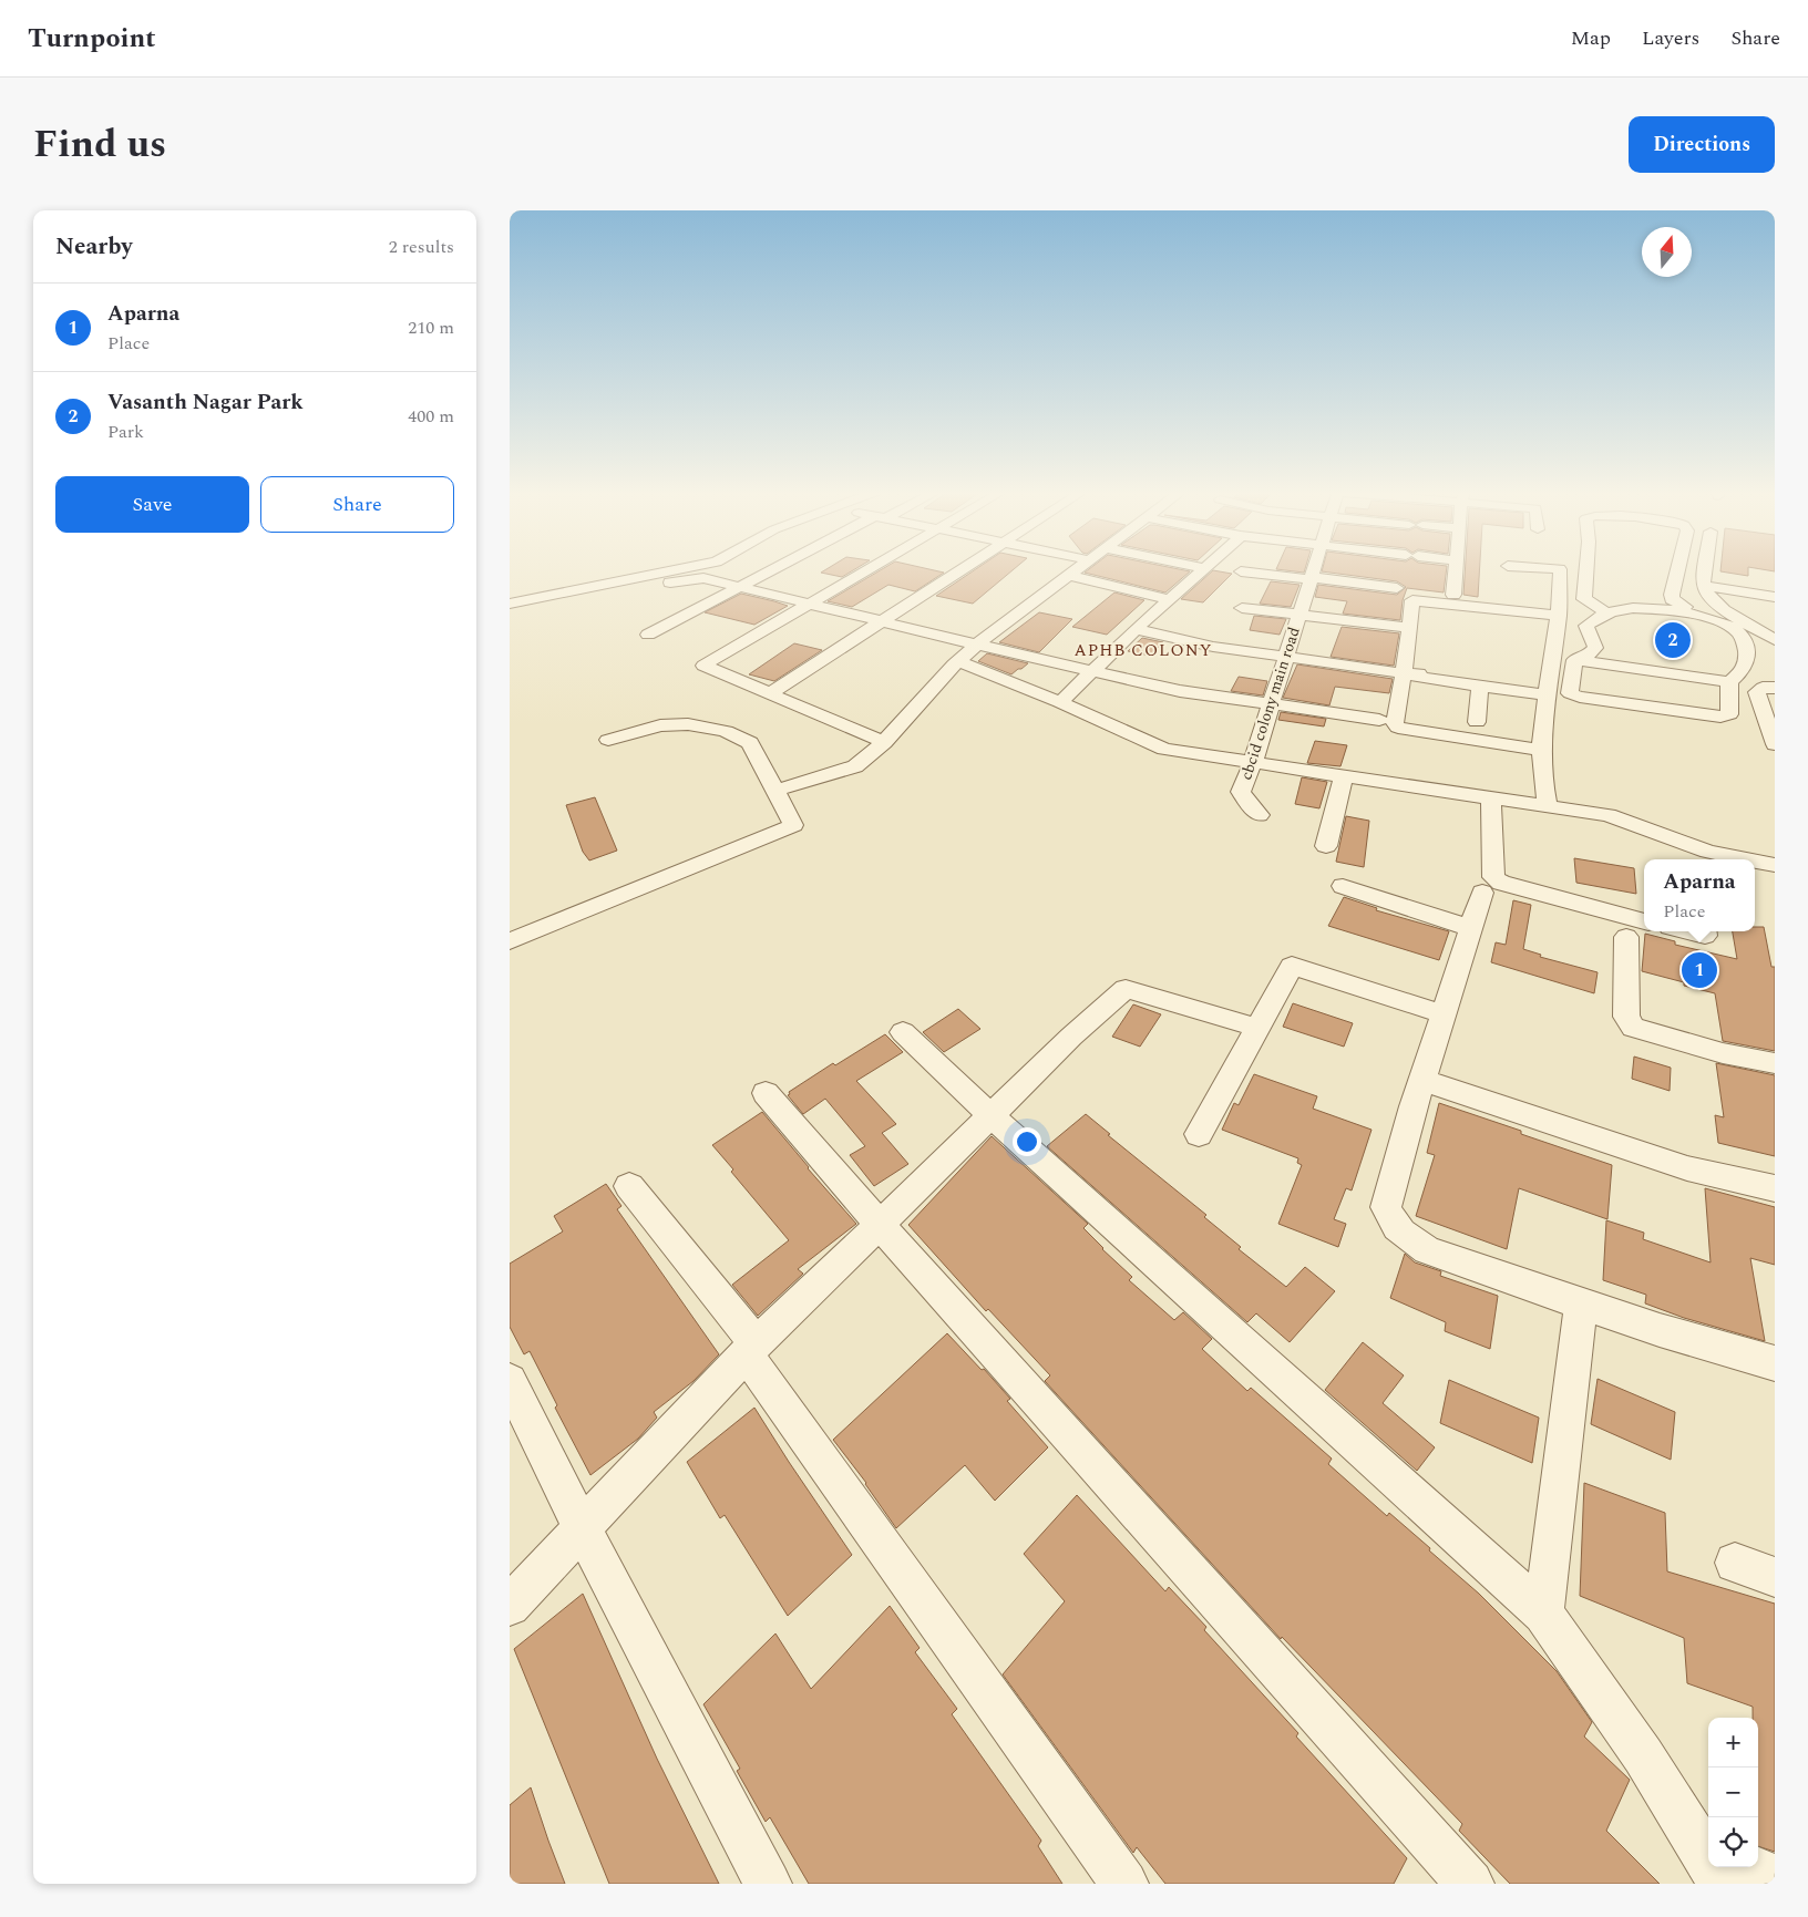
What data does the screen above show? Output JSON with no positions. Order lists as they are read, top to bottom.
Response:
{
  "streets": {
    "street": ["cbcid colony main road"]
  },
  "districts": ["APHB COLONY"],
  "north": "top",
  "page": {
    "header": "Turnpoint",
    "nav": ["Map", "Layers", "Share"],
    "title": "Find us",
    "buttons": [
      "Directions",
      ["Save", "Share"]
    ],
    "heading": ["Nearby", "2 results"],
    "list": [
      {
        "mark": "1",
        "name": "Aparna",
        "note": "Place",
        "value": "210 m"
      },
      {
        "mark": "2",
        "name": "Vasanth Nagar Park",
        "note": "Park",
        "value": "400 m"
      }
    ],
    "pins": ["2", "1"],
    "popup": ["Aparna", "Place"],
    "map_buttons": ["+", "−"]
  }
}
